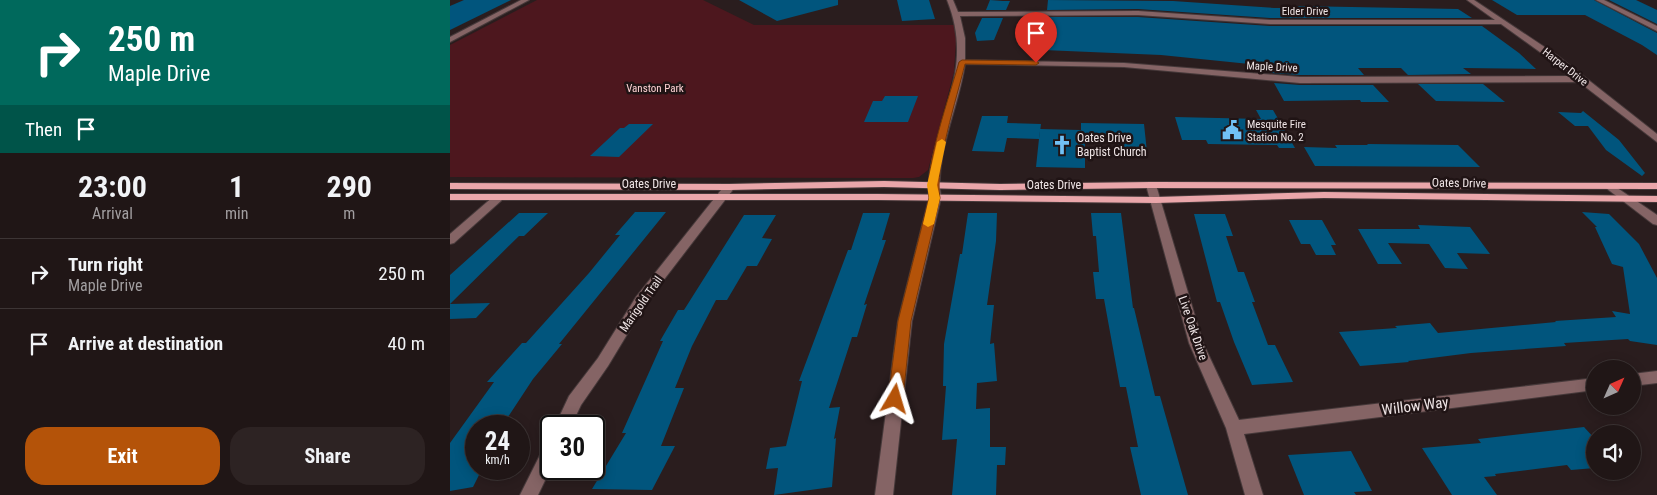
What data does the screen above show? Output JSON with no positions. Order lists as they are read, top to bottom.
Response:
{
  "streets": {
    "main road": ["Oates Drive"],
    "street": [
      "Elder Drive",
      "Maple Drive",
      "Harper Drive",
      "Marigold Trail",
      "Live Oak Drive",
      "Willow Way"
    ]
  },
  "crossings": [
    ["Elder Drive", "Harper Drive"],
    ["Maple Drive", "Harper Drive"],
    ["Oates Drive", "Marigold Trail"],
    ["Oates Drive", "Live Oak Drive"],
    ["Live Oak Drive", "Willow Way"]
  ],
  "parks": ["Vanston Park"],
  "places": {
    "public building": ["Mesquite Fire Station No. 2"],
    "church": ["Oates Drive Baptist Church"]
  },
  "north": "top right",
  "page": {
    "turn": ["250 m", "Maple Drive"],
    "then": "Then",
    "eta": [
      "23:00",
      "Arrival",
      "1",
      "min",
      "290",
      "m"
    ],
    "list": [
      {
        "name": "Turn right",
        "note": "Maple Drive",
        "value": "250 m"
      },
      {
        "name": "Arrive at destination",
        "value": "40 m"
      }
    ],
    "speed": "24 km/h",
    "limit": "30",
    "buttons": ["Exit", "Share"]
  }
}
